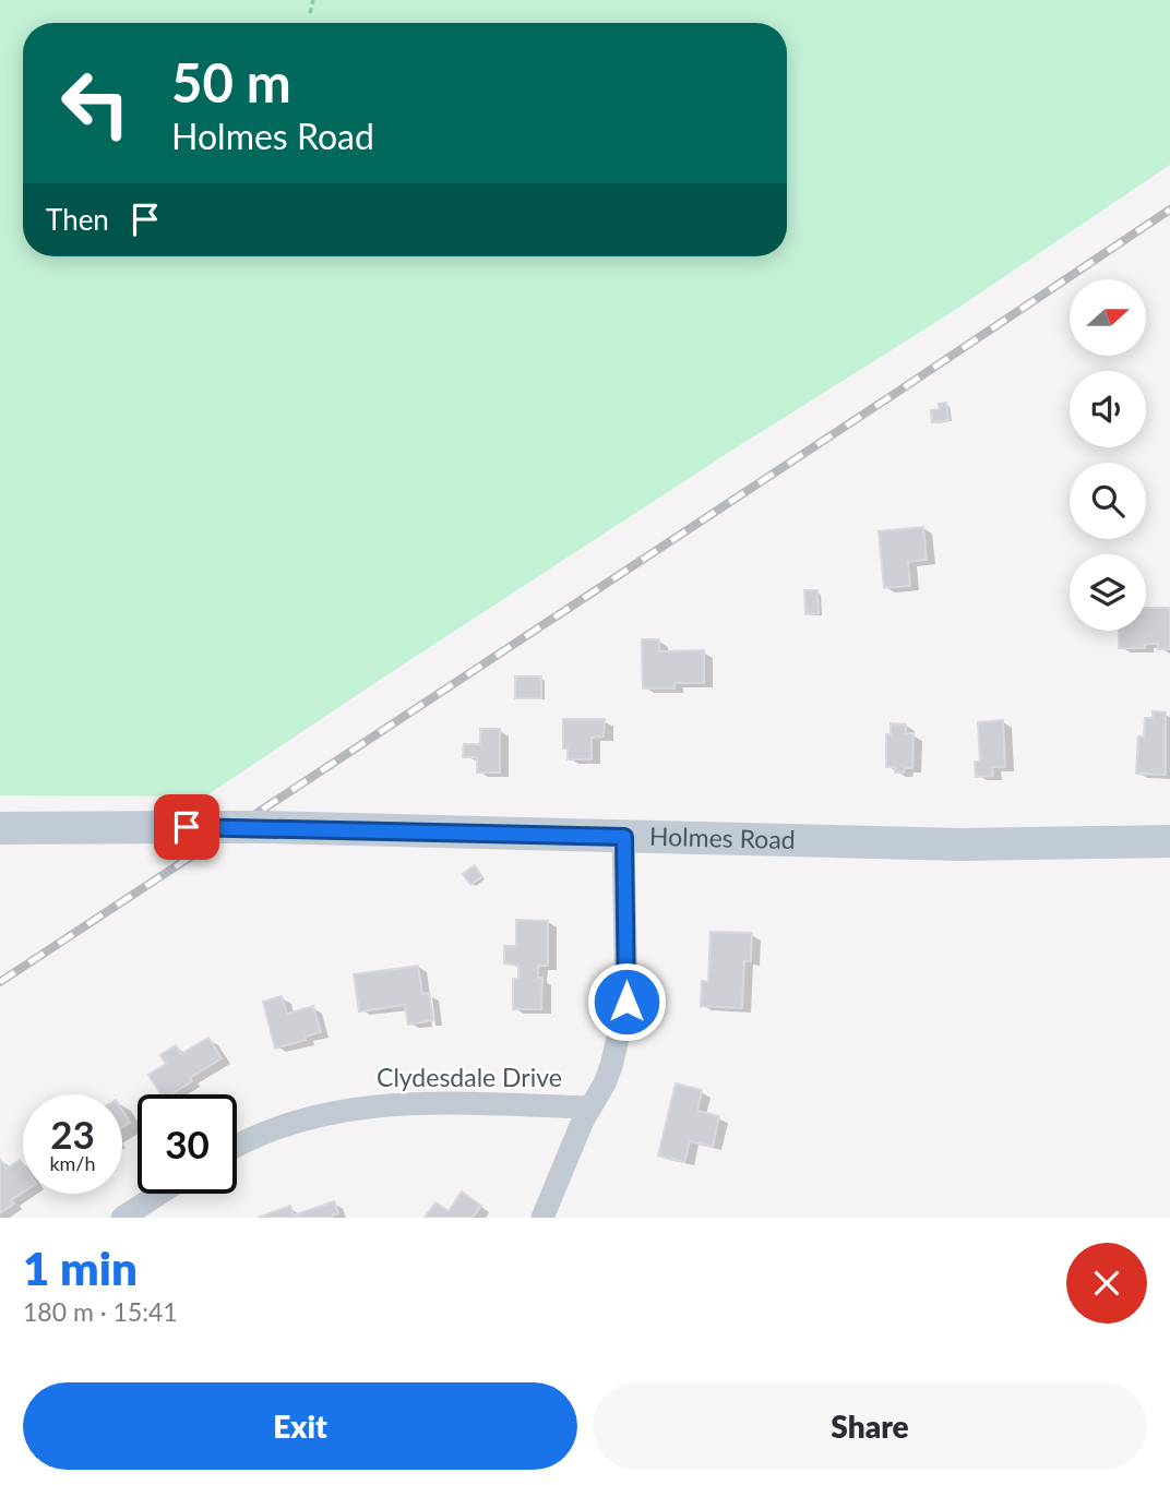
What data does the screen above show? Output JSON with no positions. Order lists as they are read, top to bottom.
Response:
{
  "streets": {
    "street": ["Holmes Road", "Clydesdale Drive"]
  },
  "north": "right",
  "page": {
    "turn": ["50 m", "Holmes Road"],
    "then": "Then",
    "speed": "23 km/h",
    "limit": "30",
    "heading": ["1 min", "180 m · 15:41"],
    "buttons": ["Exit", "Share"]
  }
}
